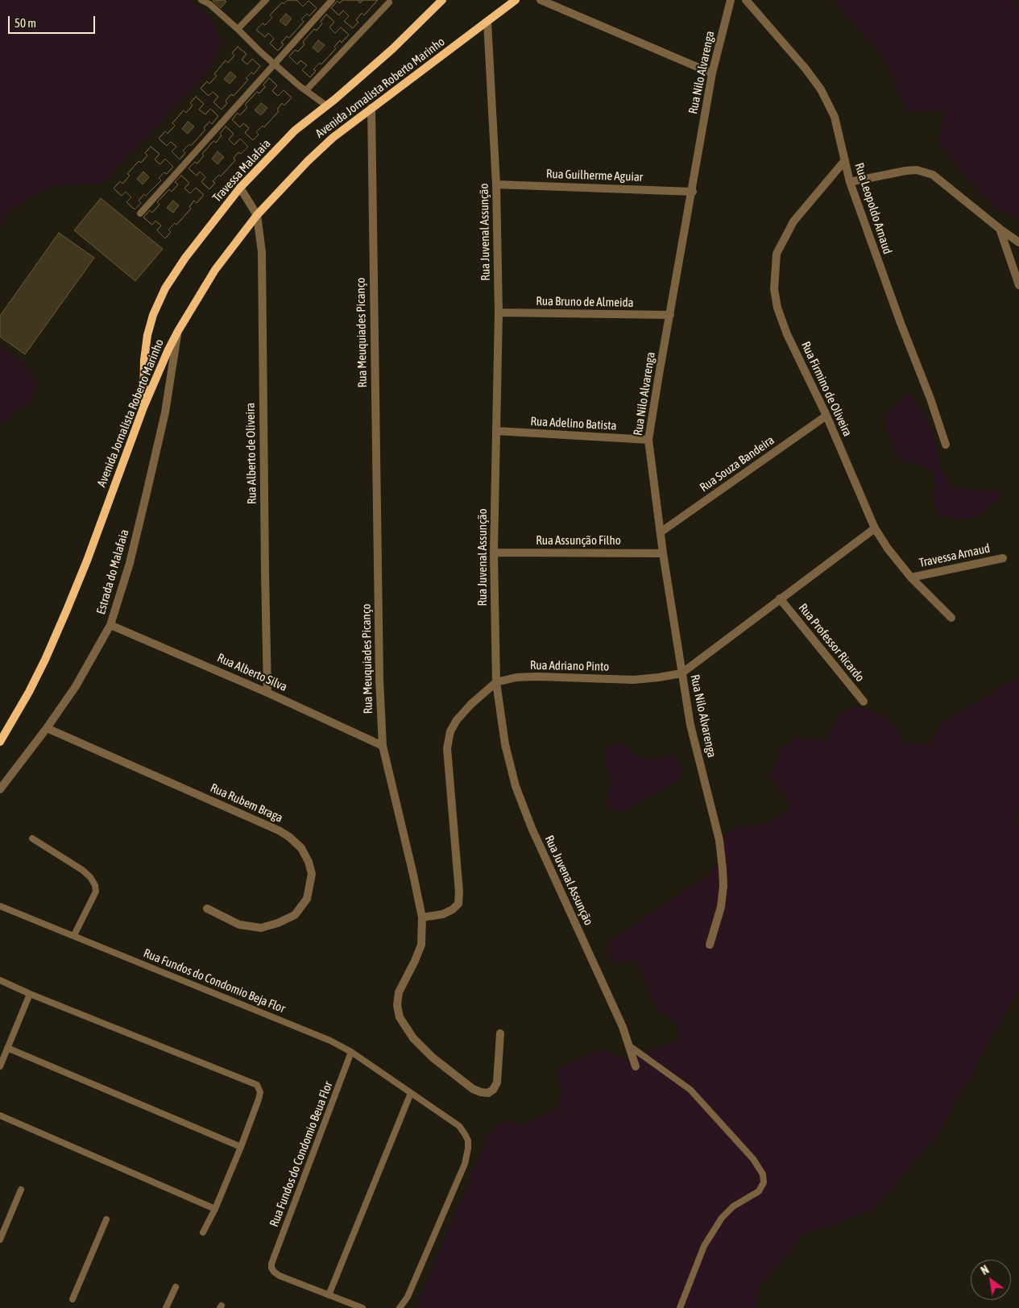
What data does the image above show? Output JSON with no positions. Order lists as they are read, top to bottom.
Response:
{
  "streets": {
    "main road": ["Avenida Jornalista Roberto Marinho", "Travessa Malafaia"],
    "street": [
      "Rua Nilo Alvarenga",
      "Rua Guilherme Aguiar",
      "Rua Leopoldo Arnaud",
      "Rua Juvenal Assunção",
      "Rua Bruno de Almeida",
      "Rua Meuquiades Picanço",
      "Rua Firmino de Oliveira",
      "Rua Adelino Batista",
      "Rua Alberto de Oliveira",
      "Rua Souza Bandeira",
      "Rua Assunção Filho",
      "Travessa Arnaud",
      "Estrada do Malafaia",
      "Rua Professor Ricardo",
      "Rua Adriano Pinto",
      "Rua Alberto Silva",
      "Rua Rubem Braga"
    ],
    "lane": ["Rua Fundos do Condomio Beja Flor", "Rua Fundos do Condomio Beua Flor"]
  },
  "crossings": [
    ["Rua Nilo Alvarenga", "Rua Guilherme Aguiar"],
    ["Rua Nilo Alvarenga", "Rua Bruno de Almeida"],
    ["Rua Nilo Alvarenga", "Rua Adelino Batista"],
    ["Rua Nilo Alvarenga", "Rua Souza Bandeira"],
    ["Rua Nilo Alvarenga", "Rua Assunção Filho"],
    ["Rua Nilo Alvarenga", "Rua Adriano Pinto"],
    ["Avenida Jornalista Roberto Marinho", "Travessa Malafaia"],
    ["Avenida Jornalista Roberto Marinho", "Rua Juvenal Assunção"],
    ["Avenida Jornalista Roberto Marinho", "Rua Meuquiades Picanço"],
    ["Avenida Jornalista Roberto Marinho", "Rua Alberto de Oliveira"],
    ["Avenida Jornalista Roberto Marinho", "Estrada do Malafaia"],
    ["Rua Guilherme Aguiar", "Rua Juvenal Assunção"],
    ["Rua Leopoldo Arnaud", "Rua Firmino de Oliveira"],
    ["Rua Juvenal Assunção", "Rua Bruno de Almeida"],
    ["Rua Juvenal Assunção", "Rua Adelino Batista"],
    ["Rua Juvenal Assunção", "Rua Assunção Filho"],
    ["Rua Juvenal Assunção", "Rua Adriano Pinto"],
    ["Rua Meuquiades Picanço", "Rua Adriano Pinto"],
    ["Rua Meuquiades Picanço", "Rua Alberto Silva"],
    ["Rua Firmino de Oliveira", "Rua Souza Bandeira"],
    ["Rua Firmino de Oliveira", "Travessa Arnaud"],
    ["Rua Firmino de Oliveira", "Rua Adriano Pinto"],
    ["Rua Alberto de Oliveira", "Rua Alberto Silva"],
    ["Estrada do Malafaia", "Rua Alberto Silva"],
    ["Estrada do Malafaia", "Rua Rubem Braga"],
    ["Rua Professor Ricardo", "Rua Adriano Pinto"],
    ["Rua Fundos do Condomio Beja Flor", "Rua Fundos do Condomio Beua Flor"]
  ],
  "scale_bar": "50 m",
  "north": "top left"
}
